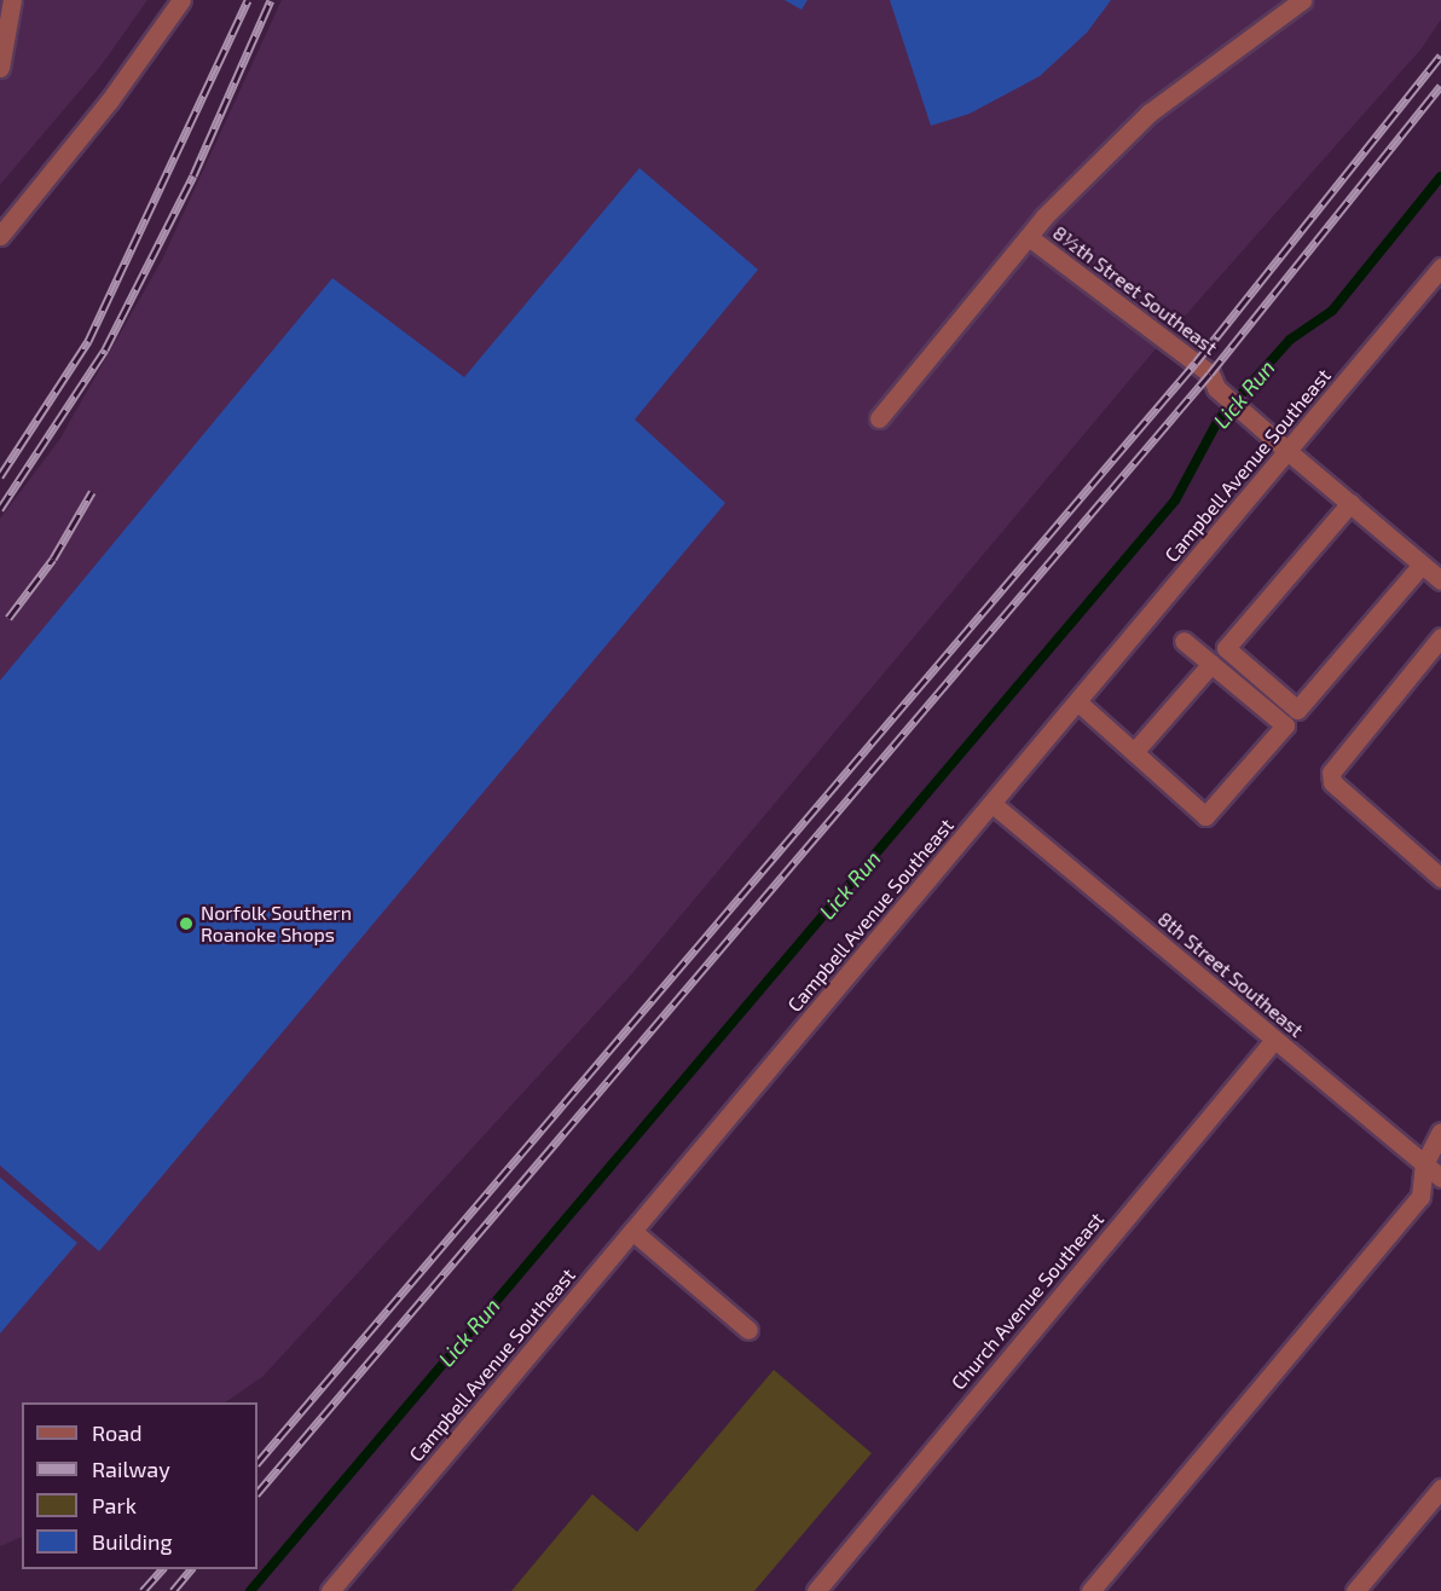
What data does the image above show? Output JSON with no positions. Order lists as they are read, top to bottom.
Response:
{
  "streets": {
    "street": [
      "8½th Street Southeast",
      "Campbell Avenue Southeast",
      "8th Street Southeast",
      "Church Avenue Southeast"
    ]
  },
  "crossings": [
    ["8½th Street Southeast", "Campbell Avenue Southeast"],
    ["Campbell Avenue Southeast", "8th Street Southeast"],
    ["8th Street Southeast", "Church Avenue Southeast"]
  ],
  "water": ["Lick Run"],
  "places": ["Norfolk Southern Roanoke Shops"],
  "legend": [
    "Road",
    "Railway",
    "Park",
    "Building"
  ]
}
